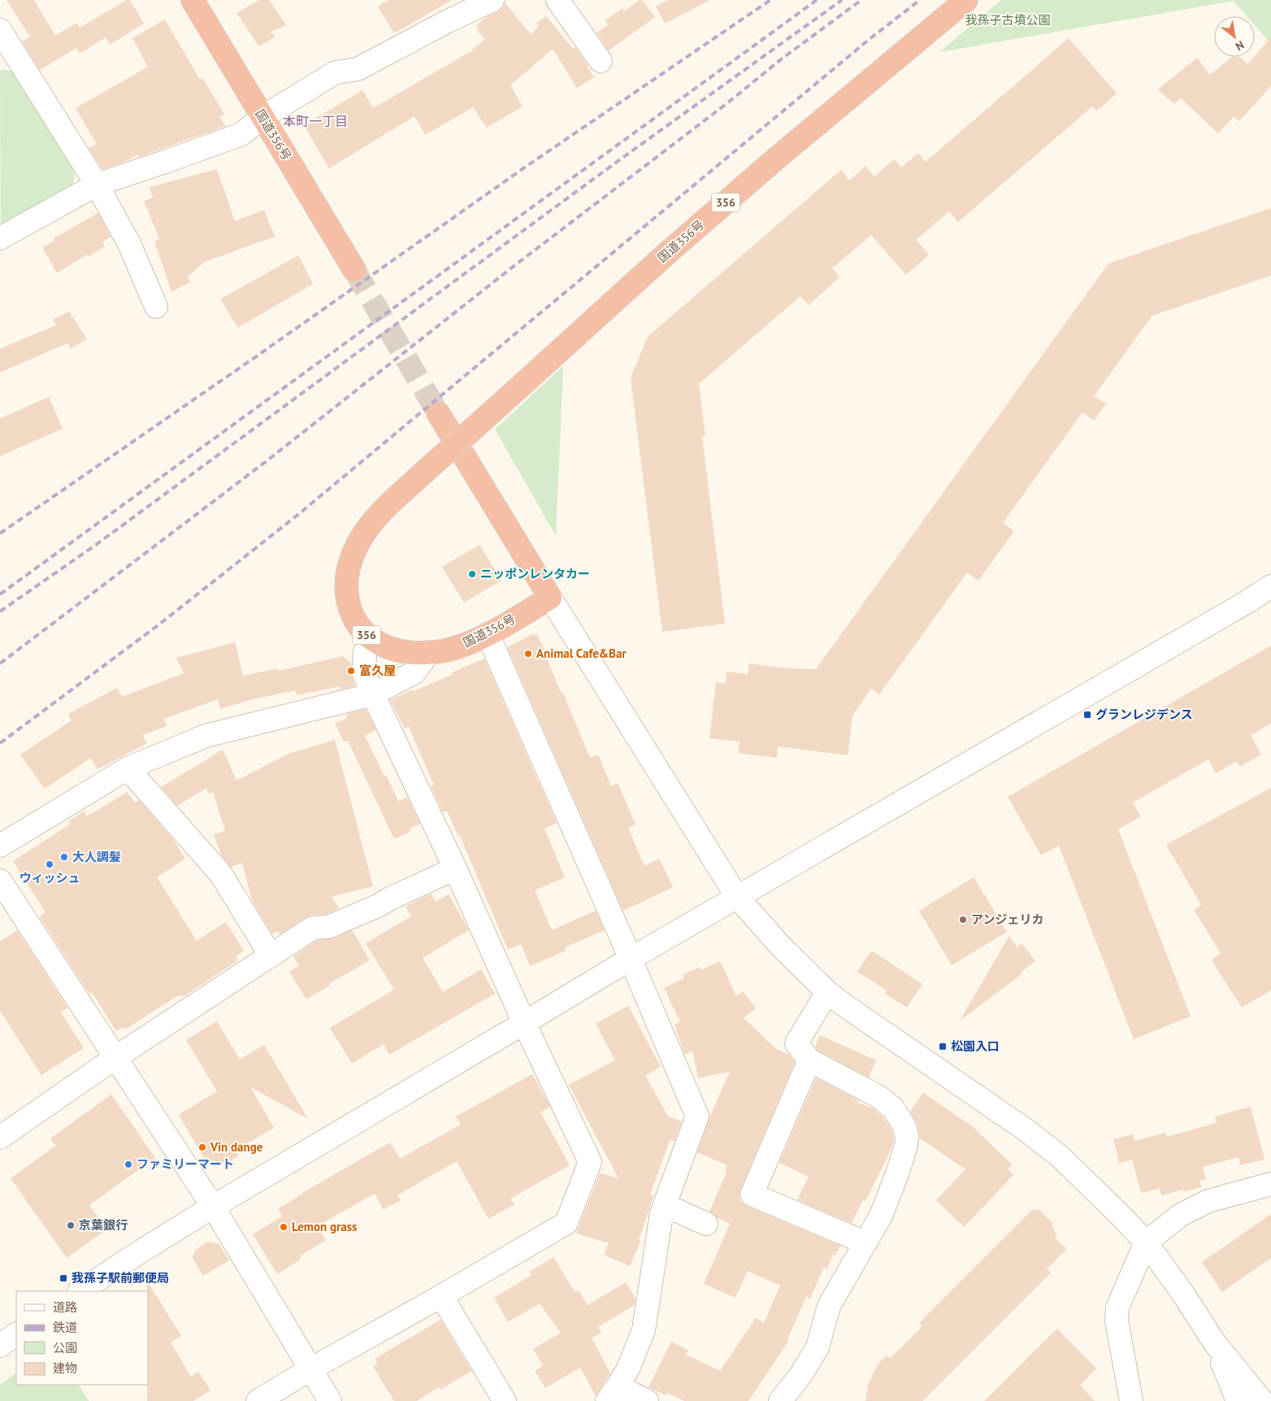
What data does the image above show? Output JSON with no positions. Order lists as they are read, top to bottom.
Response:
{
  "streets": {
    "highway": ["国道356号", "356"]
  },
  "districts": ["本町一丁目"],
  "parks": ["我孫子古墳公園"],
  "places": {
    "other": [
      "ニッポンレンタカー",
      "Animal Cafe&Bar",
      "富久屋",
      "大人調髪",
      "ウィッシュ",
      "アンジェリカ",
      "Vin dange",
      "ファミリーマート",
      "京葉銀行",
      "Lemon grass"
    ],
    "transit": ["グランレジデンス", "松園入口", "我孫子駅前郵便局"]
  },
  "legend": [
    "道路",
    "鉄道",
    "公園",
    "建物"
  ],
  "north": "bottom right"
}
